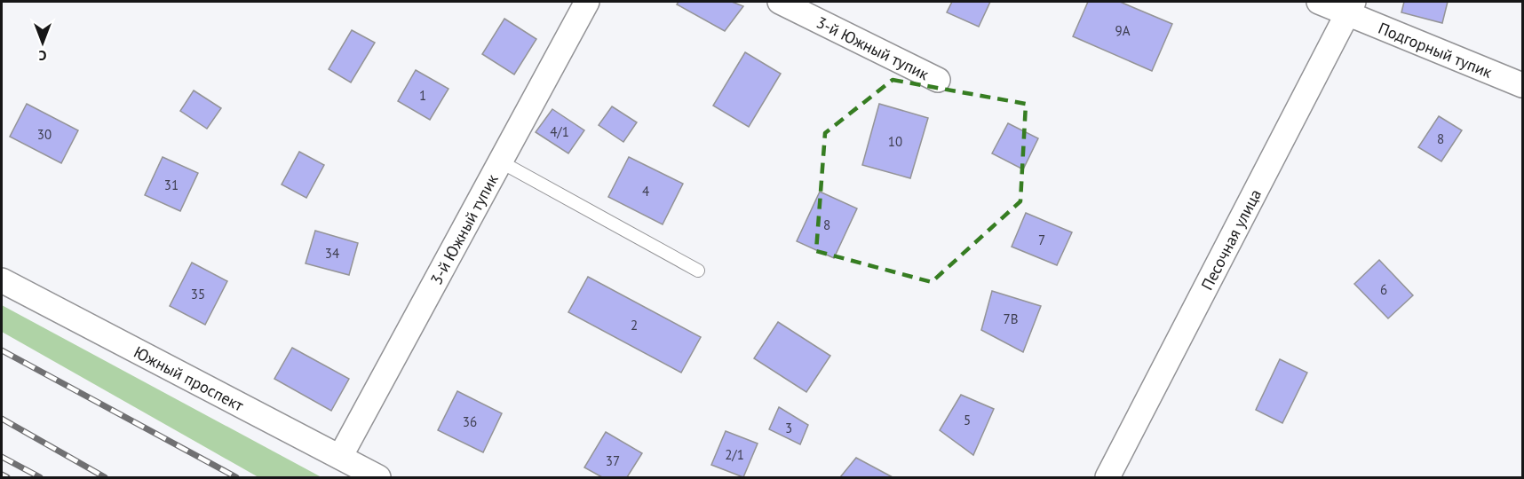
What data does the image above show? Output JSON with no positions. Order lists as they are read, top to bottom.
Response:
{
  "streets": {
    "street": [
      "3-й Южный тупик",
      "Подгорный тупик",
      "Песочная улица",
      "Южный проспект"
    ]
  },
  "crossings": [
    ["3-й Южный тупик", "Южный проспект"],
    ["Подгорный тупик", "Песочная улица"]
  ],
  "house_numbers": [
    "9А",
    "1",
    "4/1",
    "30",
    "8",
    "10",
    "31",
    "4",
    "8",
    "7",
    "34",
    "6",
    "35",
    "7В",
    "2",
    "5",
    "36",
    "3",
    "2/1",
    "37"
  ],
  "north": "bottom"
}
